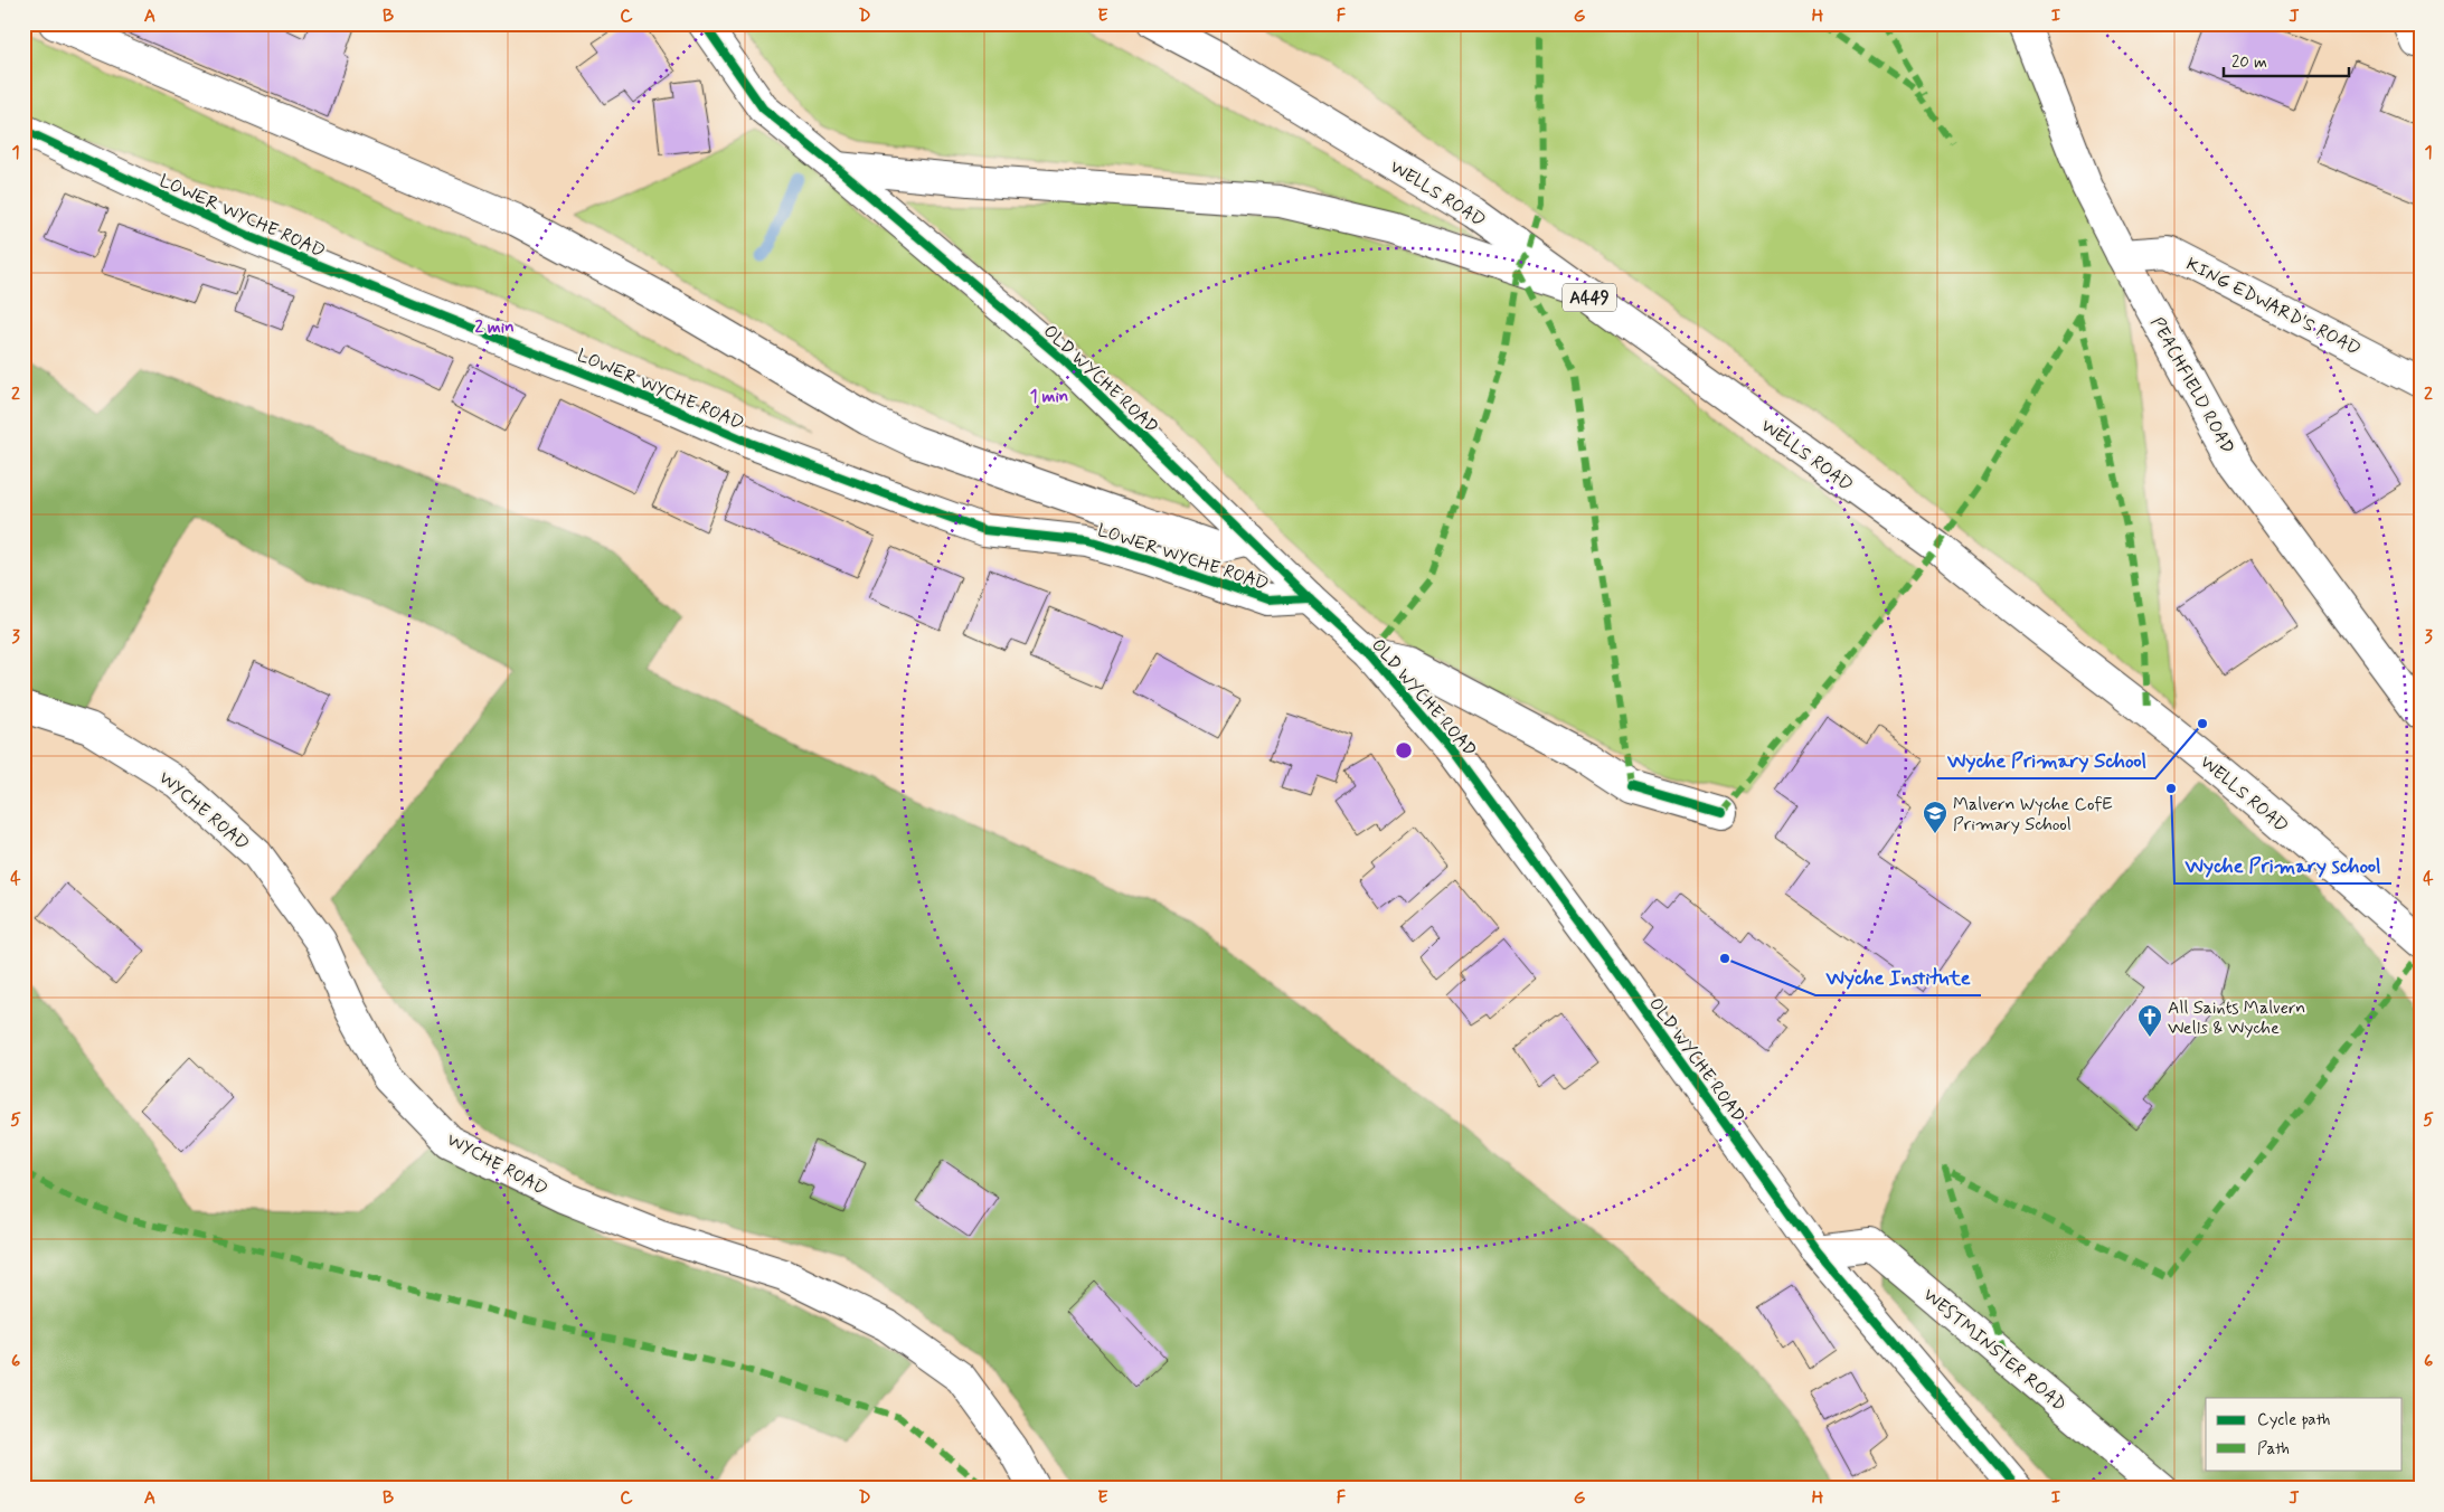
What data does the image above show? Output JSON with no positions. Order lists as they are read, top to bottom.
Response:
{
  "streets": {
    "main road": [
      "WELLS ROAD",
      "LOWER WYCHE ROAD",
      "A449",
      "KING EDWARD'S ROAD",
      "OLD WYCHE ROAD",
      "PEACHFIELD ROAD",
      "WYCHE ROAD",
      "WESTMINSTER ROAD"
    ]
  },
  "crossings": [
    ["LOWER WYCHE ROAD", "OLD WYCHE ROAD"],
    ["KING EDWARD'S ROAD", "PEACHFIELD ROAD"],
    ["OLD WYCHE ROAD", "WESTMINSTER ROAD"]
  ],
  "places": {
    "other": ["Wyche Primary School", "Wyche Primary school", "Wyche Institute"],
    "school or university": ["Malvern Wyche CofE Primary School"],
    "church": ["All Saints Malvern Wells & Wyche"]
  },
  "legend": ["Cycle path", "Path"],
  "scale_bar": "20 m",
  "grid": {
    "columns": [
      "A",
      "B",
      "C",
      "D",
      "E",
      "F",
      "G",
      "H",
      "I",
      "J"
    ],
    "rows": [
      "1",
      "2",
      "3",
      "4",
      "5",
      "6"
    ]
  },
  "rings": ["2 min", "1 min"]
}
